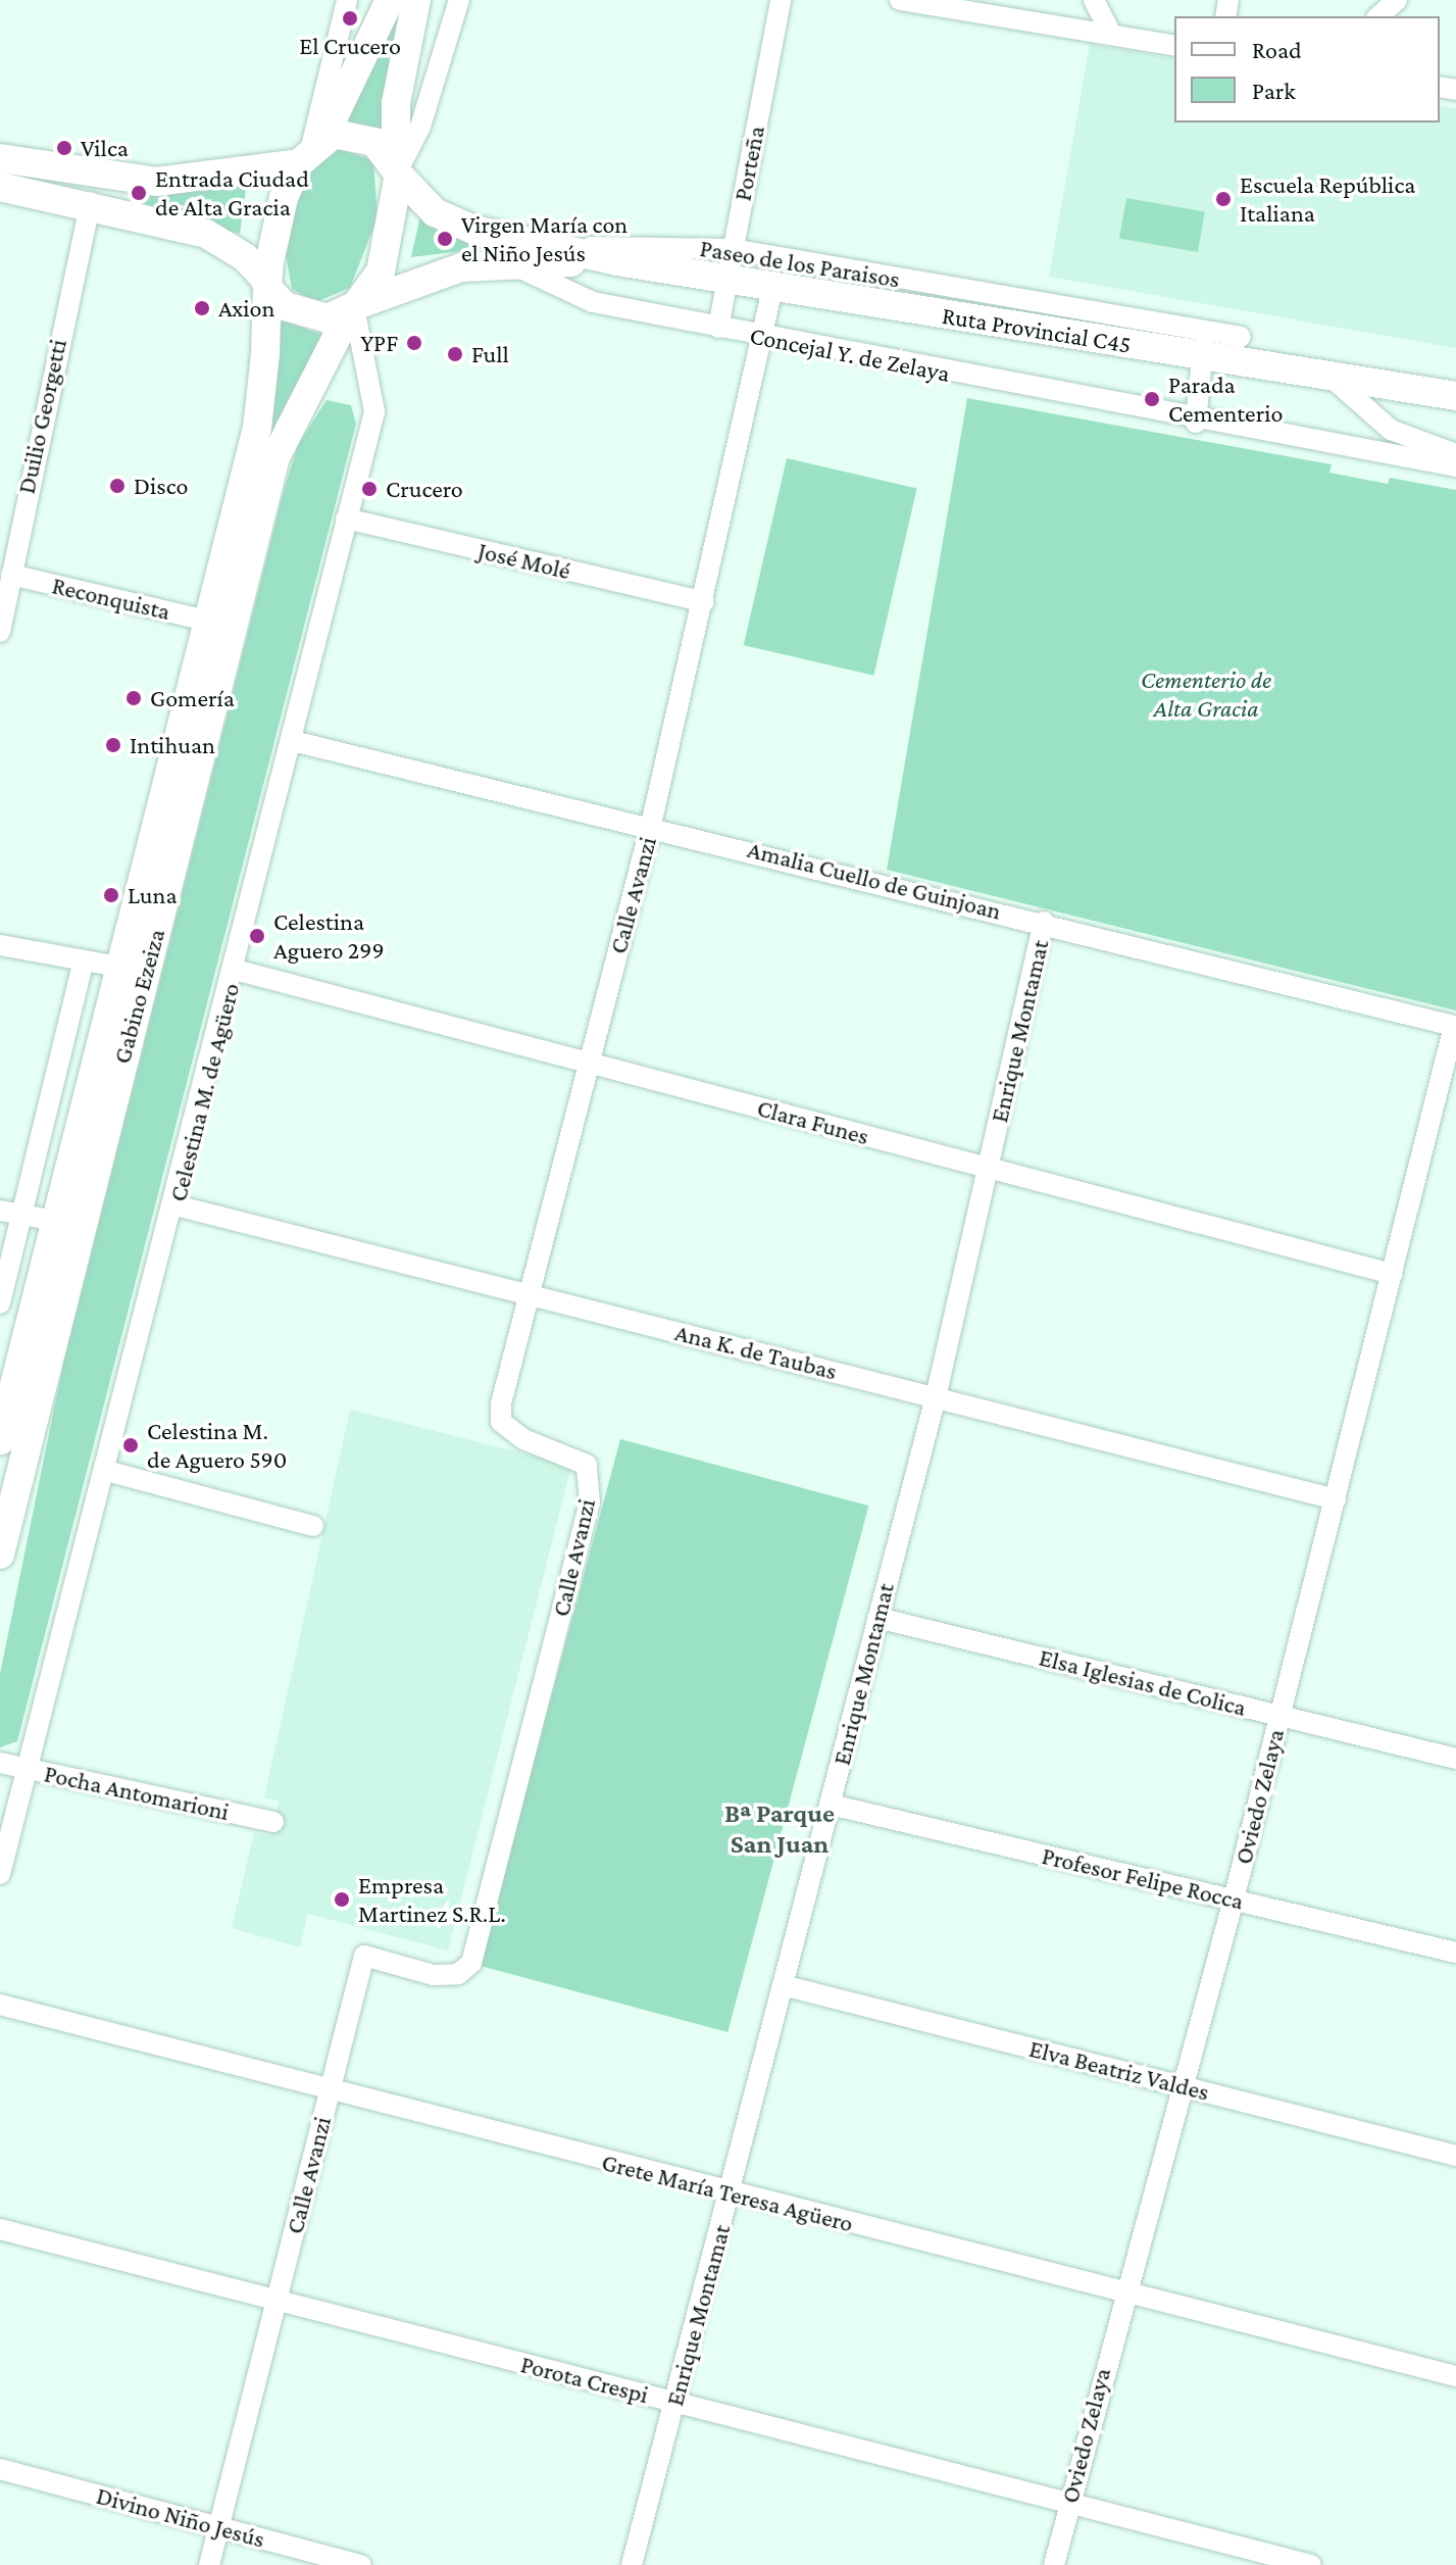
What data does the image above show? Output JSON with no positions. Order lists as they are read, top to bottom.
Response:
{
  "streets": {
    "main road": ["Ruta Provincial C45", "Gabino Ezeiza"],
    "street": [
      "Porteña",
      "Paseo de los Paraisos",
      "Concejal Y. de Zelaya",
      "Duilio Georgetti",
      "José Molé",
      "Reconquista",
      "Amalia Cuello de Guinjoan",
      "Calle Avanzi",
      "Enrique Montamat",
      "Celestina M. de Agüero",
      "Clara Funes",
      "Ana K. de Taubas",
      "Elsa Iglesias de Colica",
      "Pocha Antomarioni",
      "Oviedo Zelaya",
      "Profesor Felipe Rocca",
      "Elva Beatriz Valdes",
      "Grete María Teresa Agüero",
      "Porota Crespi",
      "Divino Niño Jesús"
    ]
  },
  "crossings": [
    ["Porteña", "Paseo de los Paraisos"],
    ["Porteña", "Ruta Provincial C45"],
    ["Porteña", "Concejal Y. de Zelaya"],
    ["Paseo de los Paraisos", "Ruta Provincial C45"],
    ["Ruta Provincial C45", "Concejal Y. de Zelaya"],
    ["Ruta Provincial C45", "Calle Avanzi"],
    ["Ruta Provincial C45", "Gabino Ezeiza"],
    ["Ruta Provincial C45", "Celestina M. de Agüero"],
    ["Concejal Y. de Zelaya", "Calle Avanzi"],
    ["Duilio Georgetti", "Reconquista"],
    ["José Molé", "Calle Avanzi"],
    ["José Molé", "Celestina M. de Agüero"],
    ["Reconquista", "Gabino Ezeiza"],
    ["Amalia Cuello de Guinjoan", "Calle Avanzi"],
    ["Amalia Cuello de Guinjoan", "Enrique Montamat"],
    ["Amalia Cuello de Guinjoan", "Celestina M. de Agüero"],
    ["Amalia Cuello de Guinjoan", "Oviedo Zelaya"],
    ["Calle Avanzi", "Clara Funes"],
    ["Calle Avanzi", "Ana K. de Taubas"],
    ["Calle Avanzi", "Grete María Teresa Agüero"],
    ["Calle Avanzi", "Porota Crespi"],
    ["Calle Avanzi", "Divino Niño Jesús"],
    ["Gabino Ezeiza", "Celestina M. de Agüero"],
    ["Enrique Montamat", "Clara Funes"],
    ["Enrique Montamat", "Ana K. de Taubas"],
    ["Enrique Montamat", "Elsa Iglesias de Colica"],
    ["Enrique Montamat", "Profesor Felipe Rocca"],
    ["Enrique Montamat", "Elva Beatriz Valdes"],
    ["Enrique Montamat", "Grete María Teresa Agüero"],
    ["Enrique Montamat", "Porota Crespi"],
    ["Celestina M. de Agüero", "Clara Funes"],
    ["Celestina M. de Agüero", "Ana K. de Taubas"],
    ["Celestina M. de Agüero", "Pocha Antomarioni"],
    ["Clara Funes", "Oviedo Zelaya"],
    ["Ana K. de Taubas", "Oviedo Zelaya"],
    ["Elsa Iglesias de Colica", "Oviedo Zelaya"],
    ["Oviedo Zelaya", "Profesor Felipe Rocca"],
    ["Oviedo Zelaya", "Elva Beatriz Valdes"],
    ["Oviedo Zelaya", "Grete María Teresa Agüero"],
    ["Oviedo Zelaya", "Porota Crespi"]
  ],
  "districts": ["Bª Parque San Juan"],
  "parks": ["Cementerio de Alta Gracia"],
  "places": [
    "El Crucero",
    "Vilca",
    "Entrada Ciudad de Alta Gracia",
    "Escuela República Italiana",
    "Virgen María con el Niño Jesús",
    "Axion",
    "YPF",
    "Full",
    "Parada Cementerio",
    "Disco",
    "Crucero",
    "Gomería",
    "Intihuan",
    "Luna",
    "Celestina Aguero 299",
    "Celestina M. de Aguero 590",
    "Empresa Martinez S.R.L."
  ],
  "legend": ["Road", "Park"]
}
